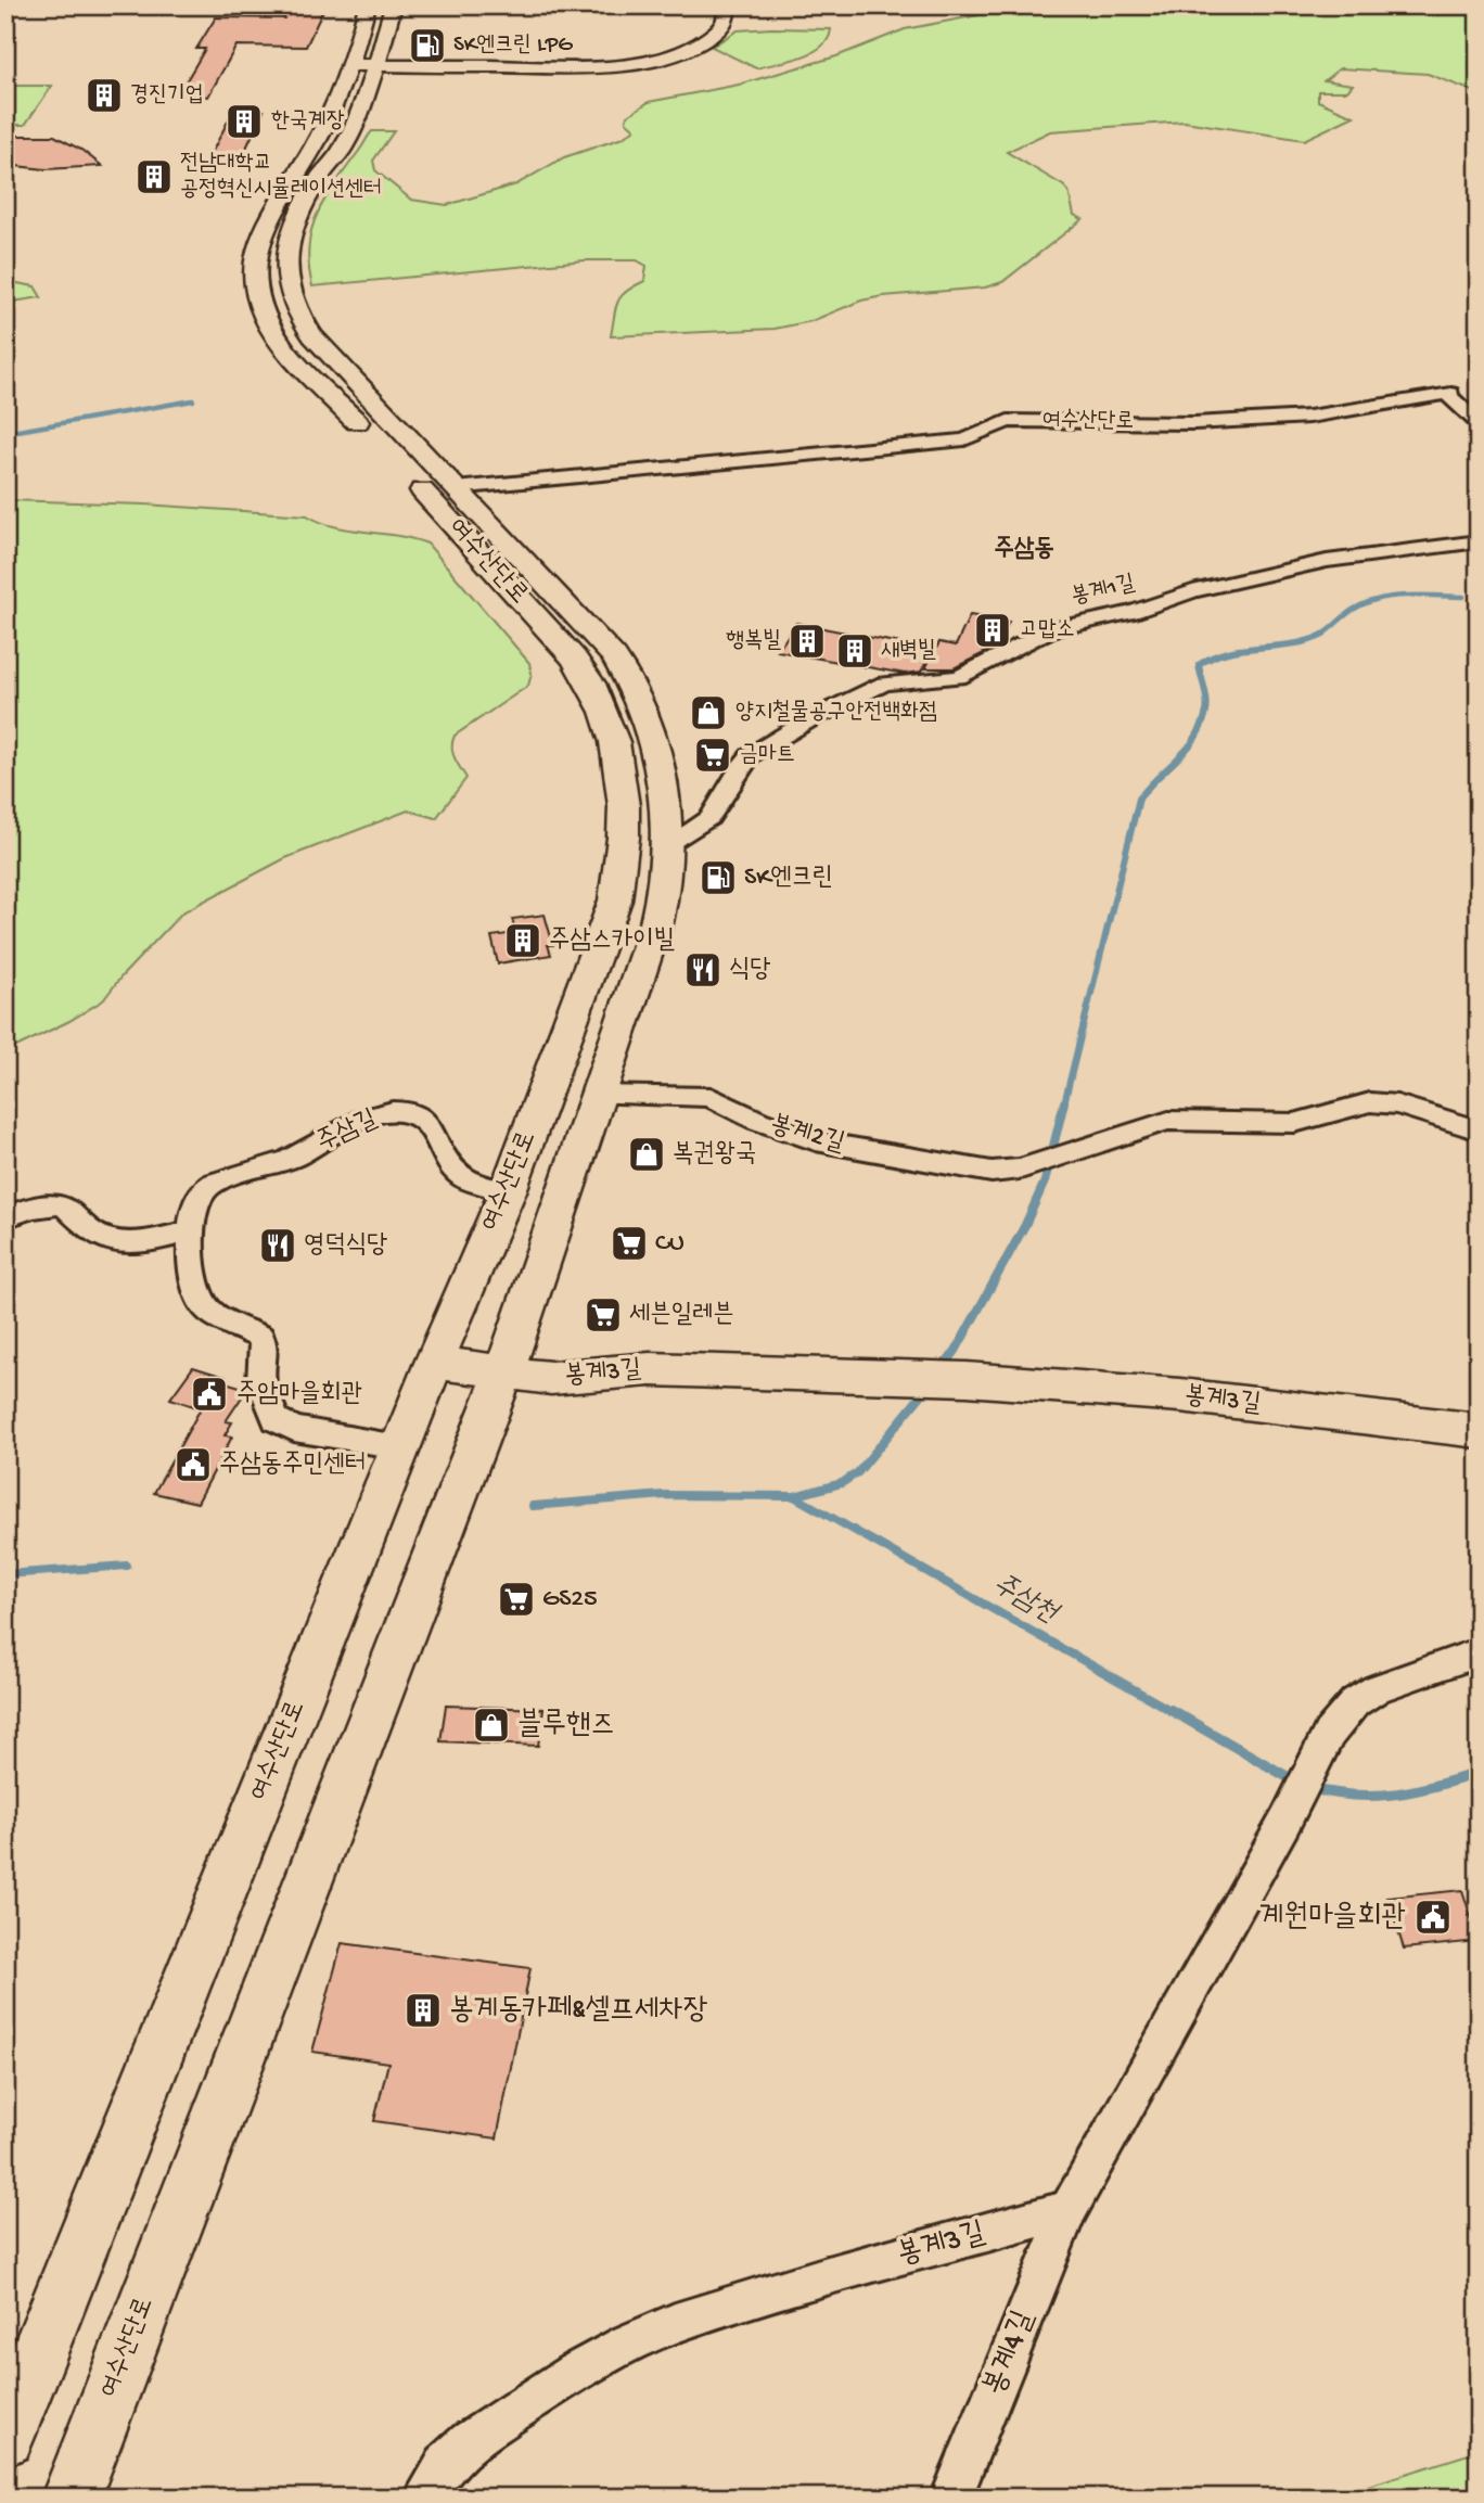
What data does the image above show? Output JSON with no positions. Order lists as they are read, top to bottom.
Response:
{
  "streets": {
    "street": [
      "여수산단로",
      "봉계1길",
      "주삼길",
      "봉계2길",
      "봉계3길",
      "봉계4길"
    ]
  },
  "crossings": [
    ["여수산단로", "봉계1길"],
    ["여수산단로", "주삼길"],
    ["여수산단로", "봉계2길"],
    ["여수산단로", "봉계3길"],
    ["봉계3길", "봉계4길"]
  ],
  "districts": ["주삼동"],
  "water": ["주삼천"],
  "places": {
    "fuel station": ["SK엔크린 LPG", "SK엔크린"],
    "building": [
      "경진기업",
      "한국계장",
      "전남대학교 공정혁신시뮬레이션센터",
      "고맙소",
      "행복빌",
      "새벽빌",
      "주삼스카이빌",
      "봉계동카페&셀프세차장"
    ],
    "shop": ["양지철물공구안전백화점", "복권왕국", "블루핸즈"],
    "supermarket": [
      "금마트",
      "CU",
      "세븐일레븐",
      "GS25"
    ],
    "restaurant": ["식당", "영덕식당"],
    "public building": ["주암마을회관", "주삼동주민센터", "계원마을회관"]
  }
}
